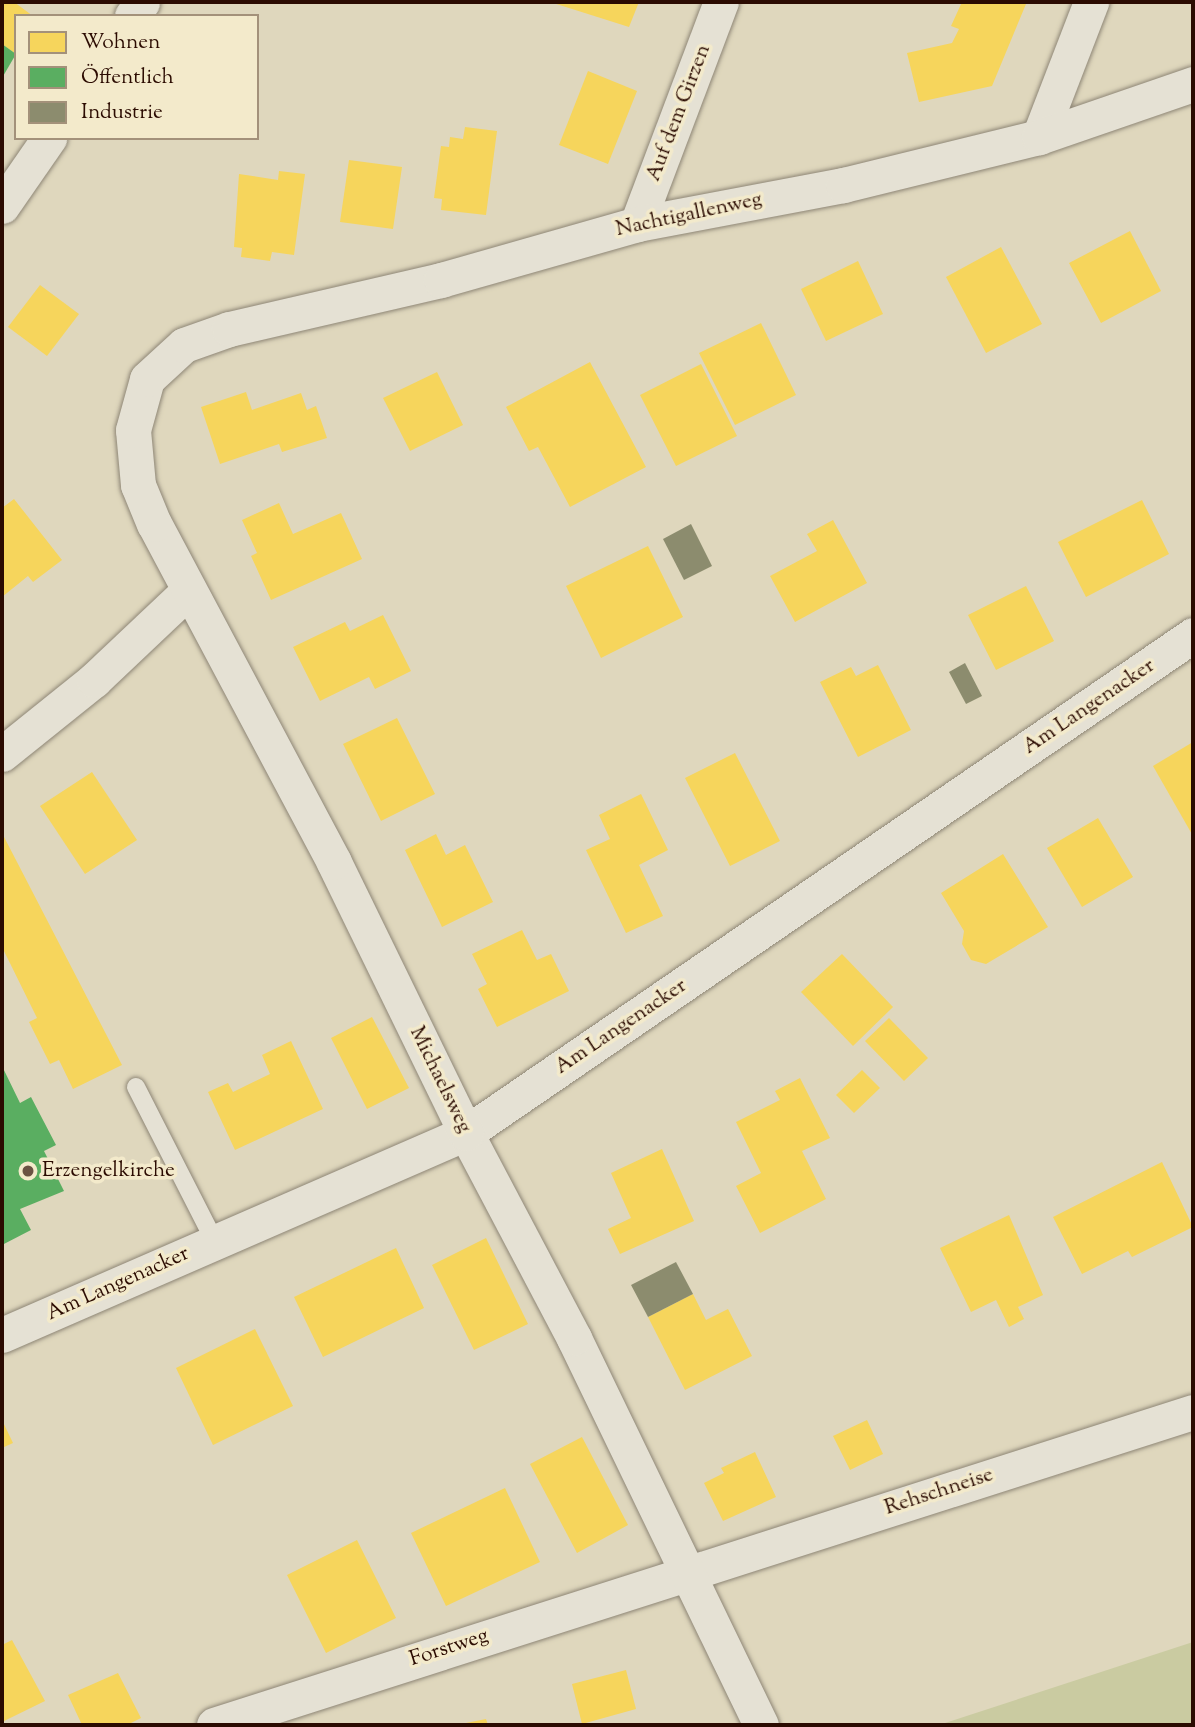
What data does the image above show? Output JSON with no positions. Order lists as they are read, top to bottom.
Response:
{
  "streets": {
    "street": [
      "Auf dem Girzen",
      "Nachtigallenweg",
      "Am Langenacker",
      "Michaelsweg",
      "Rehschneise",
      "Forstweg"
    ]
  },
  "crossings": [
    ["Auf dem Girzen", "Nachtigallenweg"],
    ["Nachtigallenweg", "Michaelsweg"],
    ["Am Langenacker", "Michaelsweg"],
    ["Michaelsweg", "Rehschneise"],
    ["Michaelsweg", "Forstweg"],
    ["Rehschneise", "Forstweg"]
  ],
  "places": ["Erzengelkirche"],
  "legend": ["Wohnen", "Öffentlich", "Industrie"]
}
